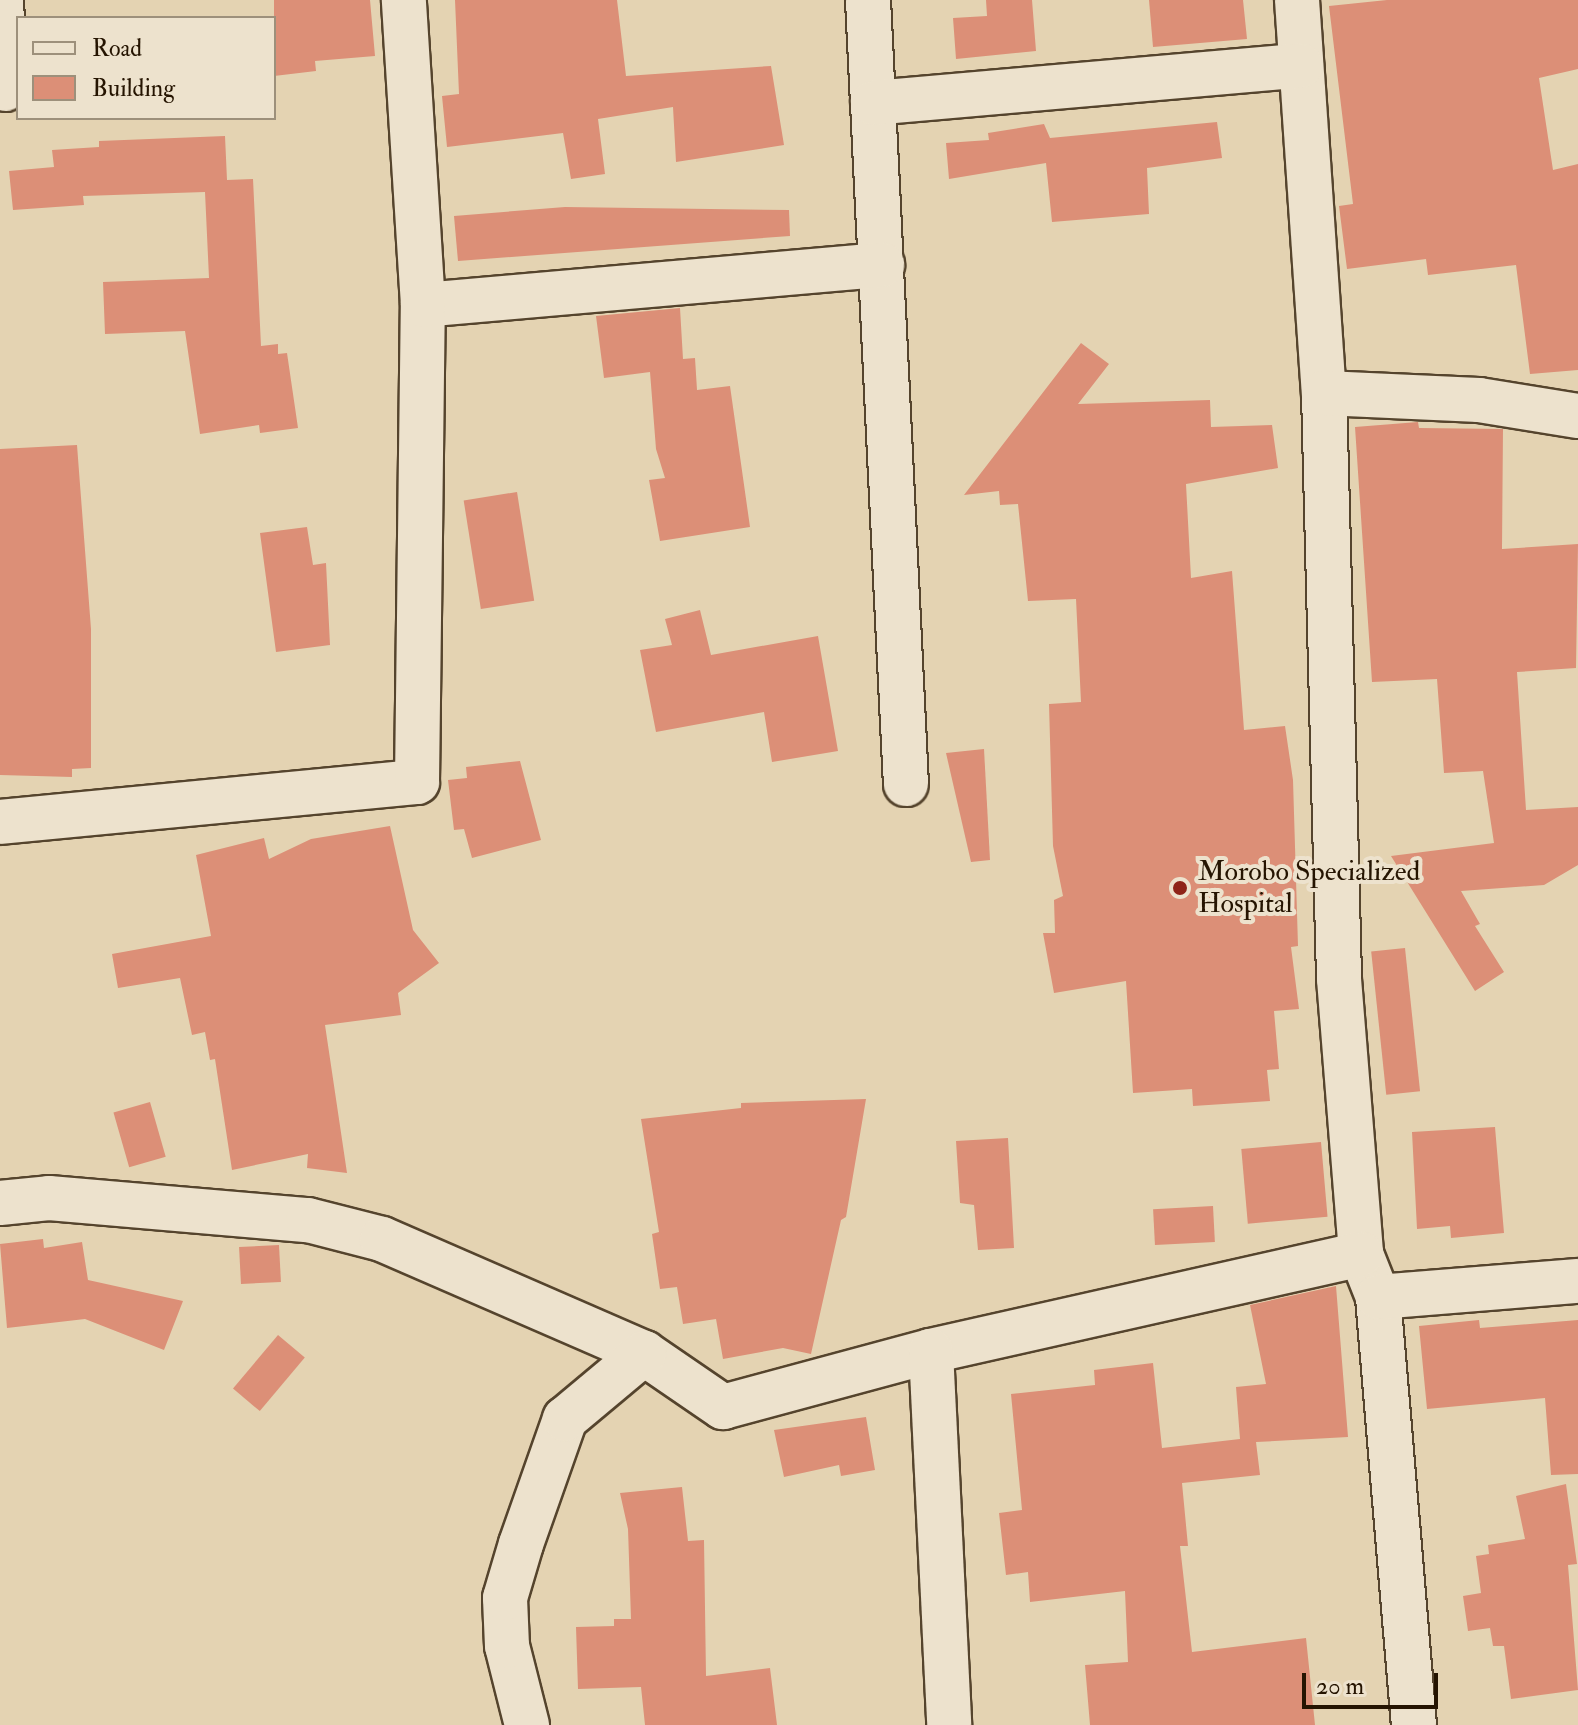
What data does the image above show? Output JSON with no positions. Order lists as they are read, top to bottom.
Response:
{
  "places": ["Morobo Specialized Hospital"],
  "legend": ["Road", "Building"],
  "scale_bar": "20 m"
}
